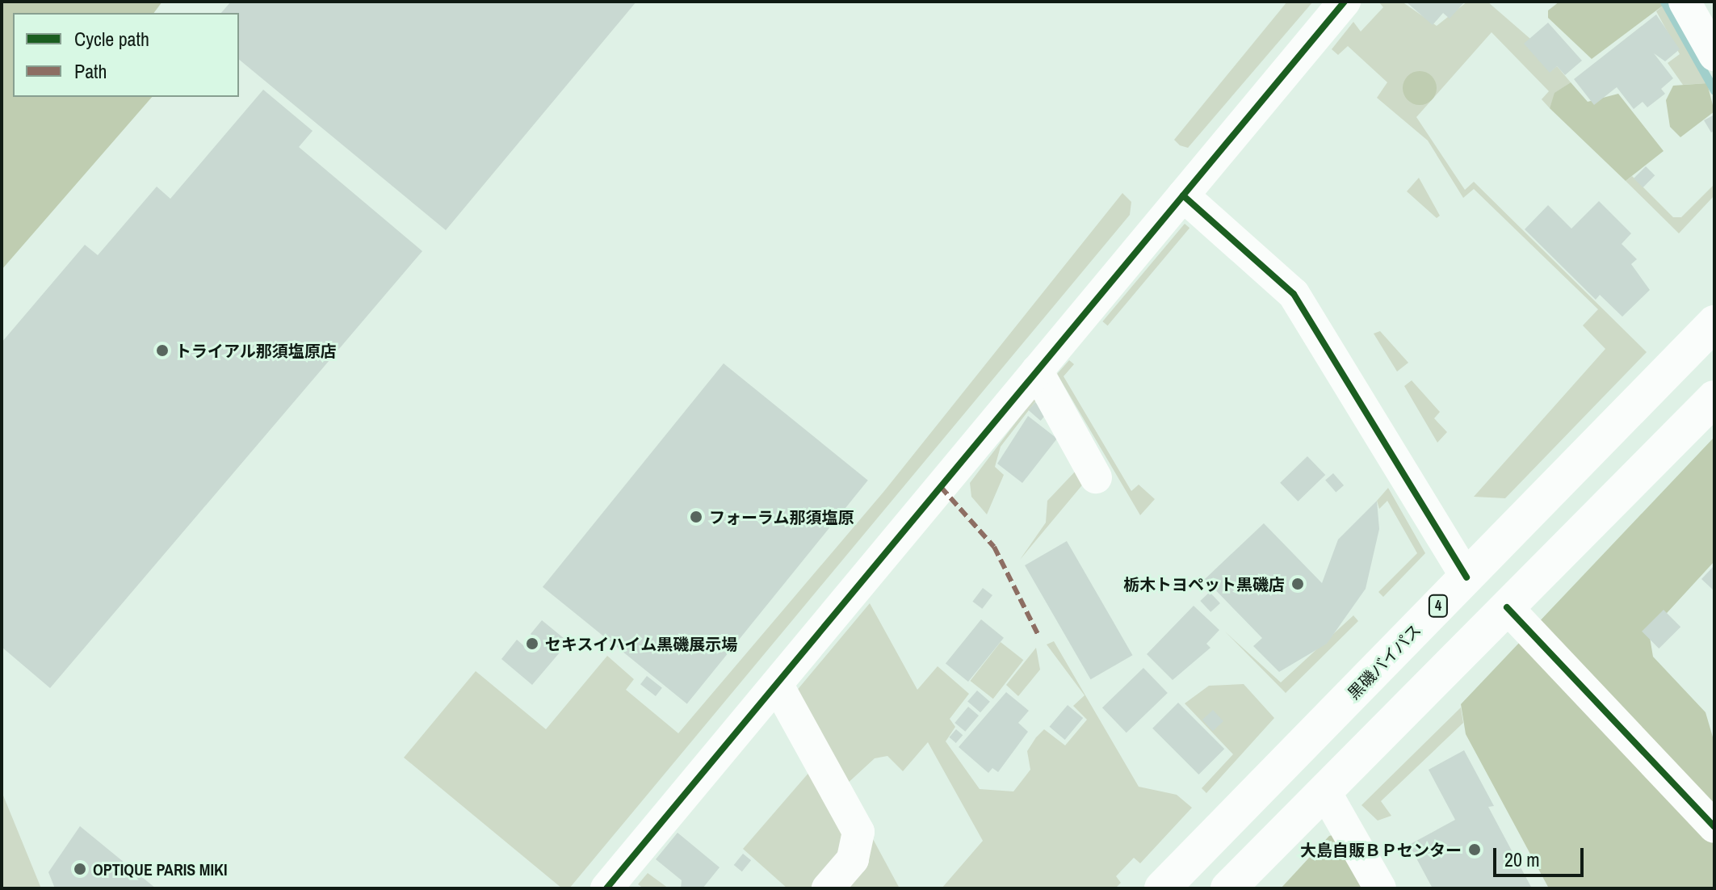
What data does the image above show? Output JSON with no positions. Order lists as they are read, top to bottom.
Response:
{
  "streets": {
    "highway": ["4", "黒磯バイパス"]
  },
  "places": [
    "トライアル那須塩原店",
    "フォーラム那須塩原",
    "栃木トヨペット黒磯店",
    "セキスイハイム黒磯展示場",
    "大島自販ＢＰセンター",
    "OPTIQUE PARIS MIKI"
  ],
  "legend": ["Cycle path", "Path"],
  "scale_bar": "20 m"
}
